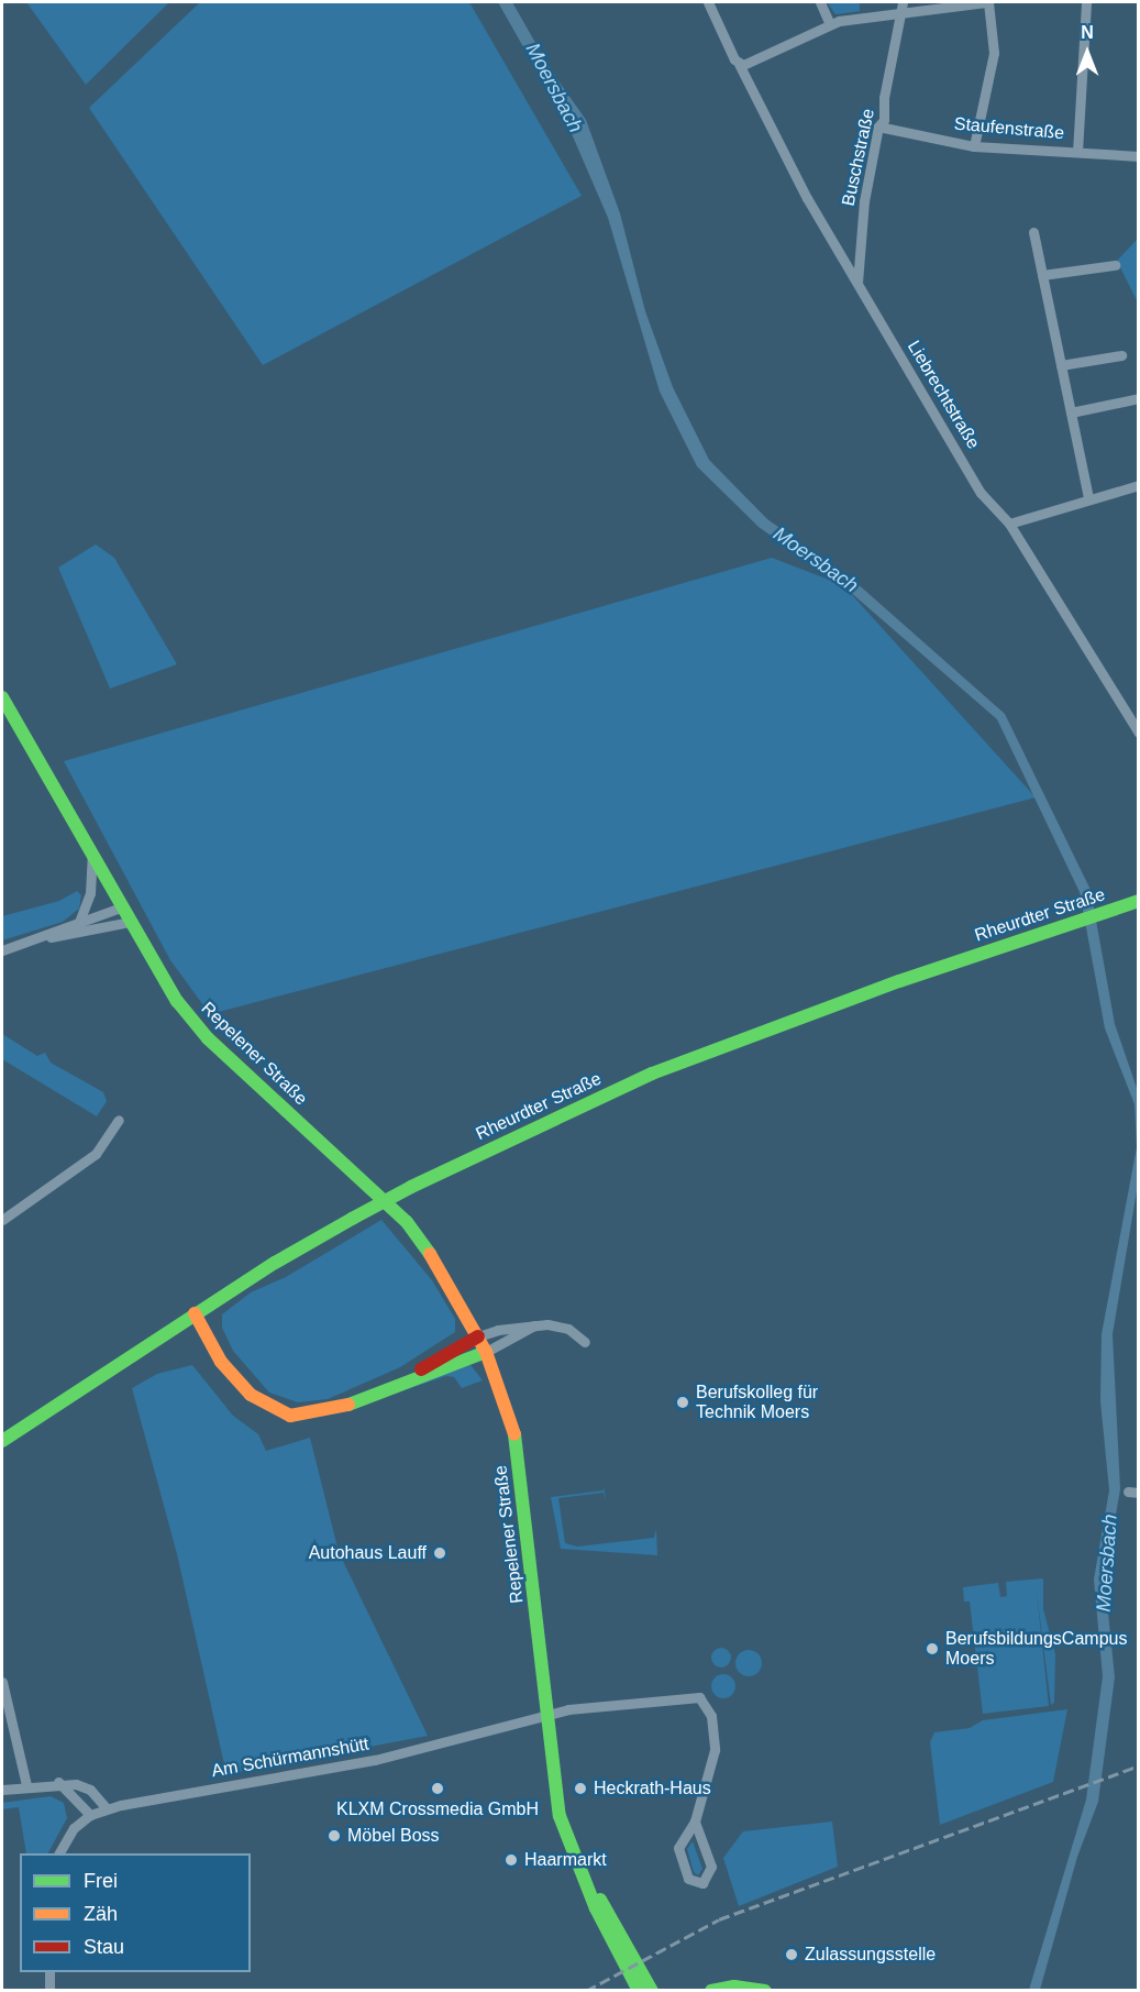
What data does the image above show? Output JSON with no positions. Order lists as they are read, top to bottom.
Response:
{
  "streets": {
    "main road": ["Rheurdter Straße", "Repelener Straße"],
    "street": [
      "Staufenstraße",
      "Buschstraße",
      "Liebrechtstraße",
      "Am Schürmannshütt"
    ]
  },
  "crossings": [
    ["Staufenstraße", "Buschstraße"],
    ["Buschstraße", "Liebrechtstraße"],
    ["Repelener Straße", "Am Schürmannshütt"]
  ],
  "water": ["Moersbach"],
  "places": [
    "Berufskolleg für Technik Moers",
    "Autohaus Lauff",
    "BerufsbildungsCampus Moers",
    "KLXM Crossmedia GmbH",
    "Heckrath-Haus",
    "Möbel Boss",
    "Haarmarkt",
    "Zulassungsstelle"
  ],
  "legend": ["Frei", "Zäh", "Stau"],
  "north": "top"
}
